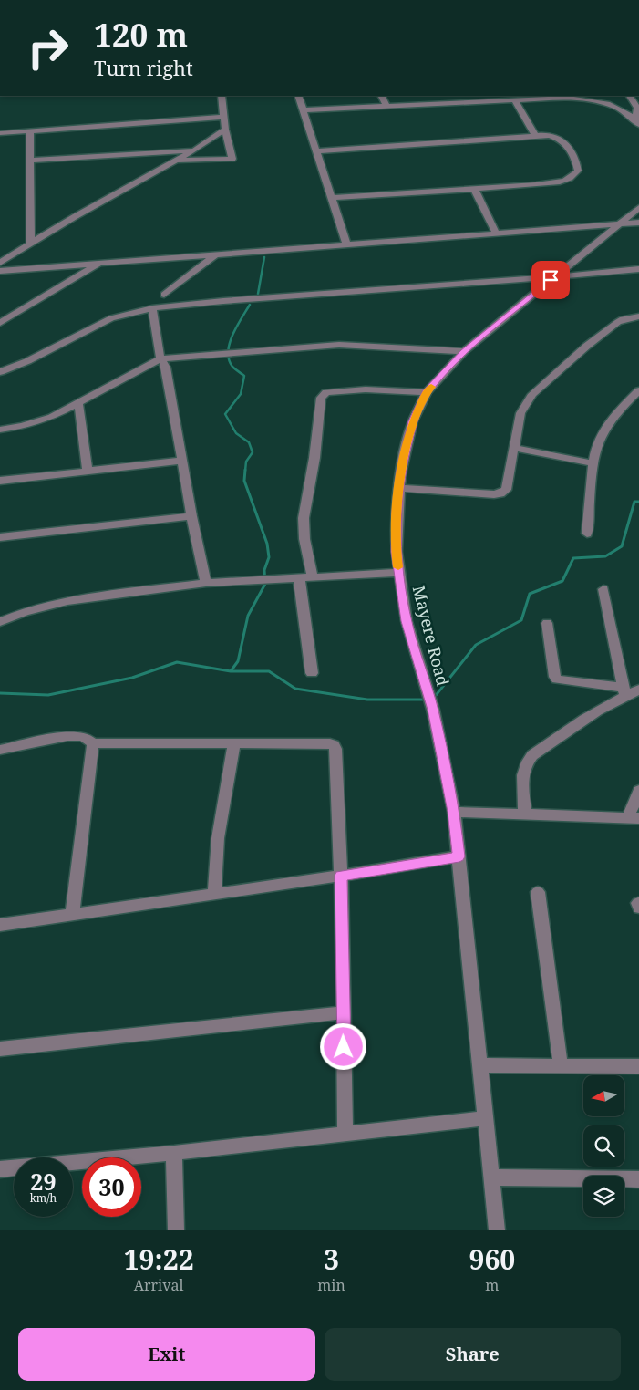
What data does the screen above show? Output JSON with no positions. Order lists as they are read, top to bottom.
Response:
{
  "streets": {
    "street": ["Mayere Road"]
  },
  "north": "left",
  "page": {
    "turn": ["120 m", "Turn right"],
    "speed": "29 km/h",
    "limit": "30",
    "eta": [
      "19:22",
      "Arrival",
      "3",
      "min",
      "960",
      "m"
    ],
    "buttons": ["Exit", "Share"]
  }
}
